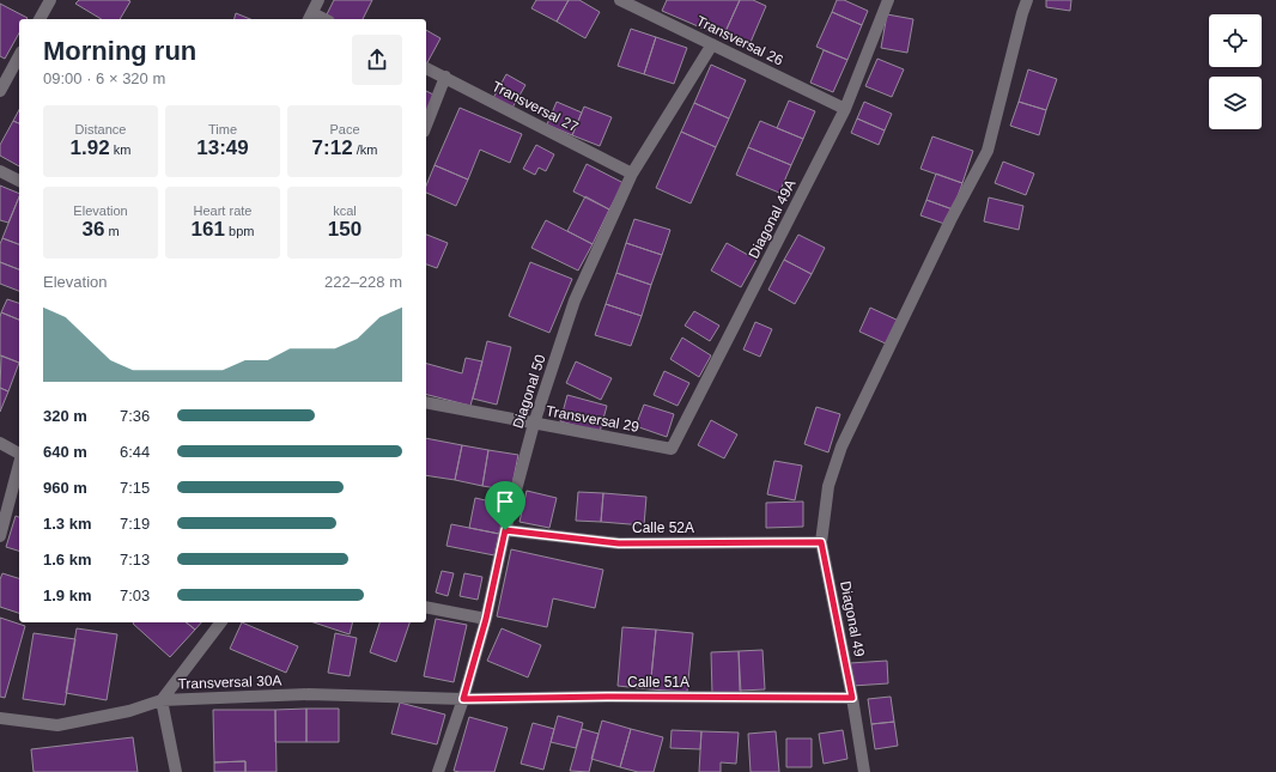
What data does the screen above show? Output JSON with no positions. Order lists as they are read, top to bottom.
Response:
{
  "streets": {
    "street": [
      "Transversal 26",
      "Transversal 27",
      "Diagonal 49A",
      "Diagonal 50",
      "Transversal 29",
      "Calle 52A",
      "Diagonal 49",
      "Transversal 30A",
      "Calle 51A"
    ]
  },
  "crossings": [
    ["Transversal 26", "Diagonal 49A"],
    ["Transversal 26", "Diagonal 50"],
    ["Transversal 27", "Diagonal 50"],
    ["Diagonal 49A", "Transversal 29"],
    ["Diagonal 50", "Transversal 29"],
    ["Diagonal 50", "Calle 52A"],
    ["Diagonal 50", "Transversal 30A"],
    ["Diagonal 50", "Calle 51A"],
    ["Calle 52A", "Diagonal 49"],
    ["Diagonal 49", "Calle 51A"],
    ["Transversal 30A", "Calle 51A"]
  ],
  "page": {
    "heading": ["Morning run", "09:00 · 6 × 320 m"],
    "stats": [
      ["Distance", "1.92 km"],
      ["Time", "13:49"],
      ["Pace", "7:12 /km"],
      ["Elevation", "36 m"],
      ["Heart rate", "161 bpm"],
      ["kcal", "150"]
    ],
    "chart": ["Elevation", "222–228 m"],
    "list": [
      {
        "name": "320 m",
        "note": "7:36"
      },
      {
        "name": "640 m",
        "note": "6:44"
      },
      {
        "name": "960 m",
        "note": "7:15"
      },
      {
        "name": "1.3 km",
        "note": "7:19"
      },
      {
        "name": "1.6 km",
        "note": "7:13"
      },
      {
        "name": "1.9 km",
        "note": "7:03"
      }
    ]
  }
}
